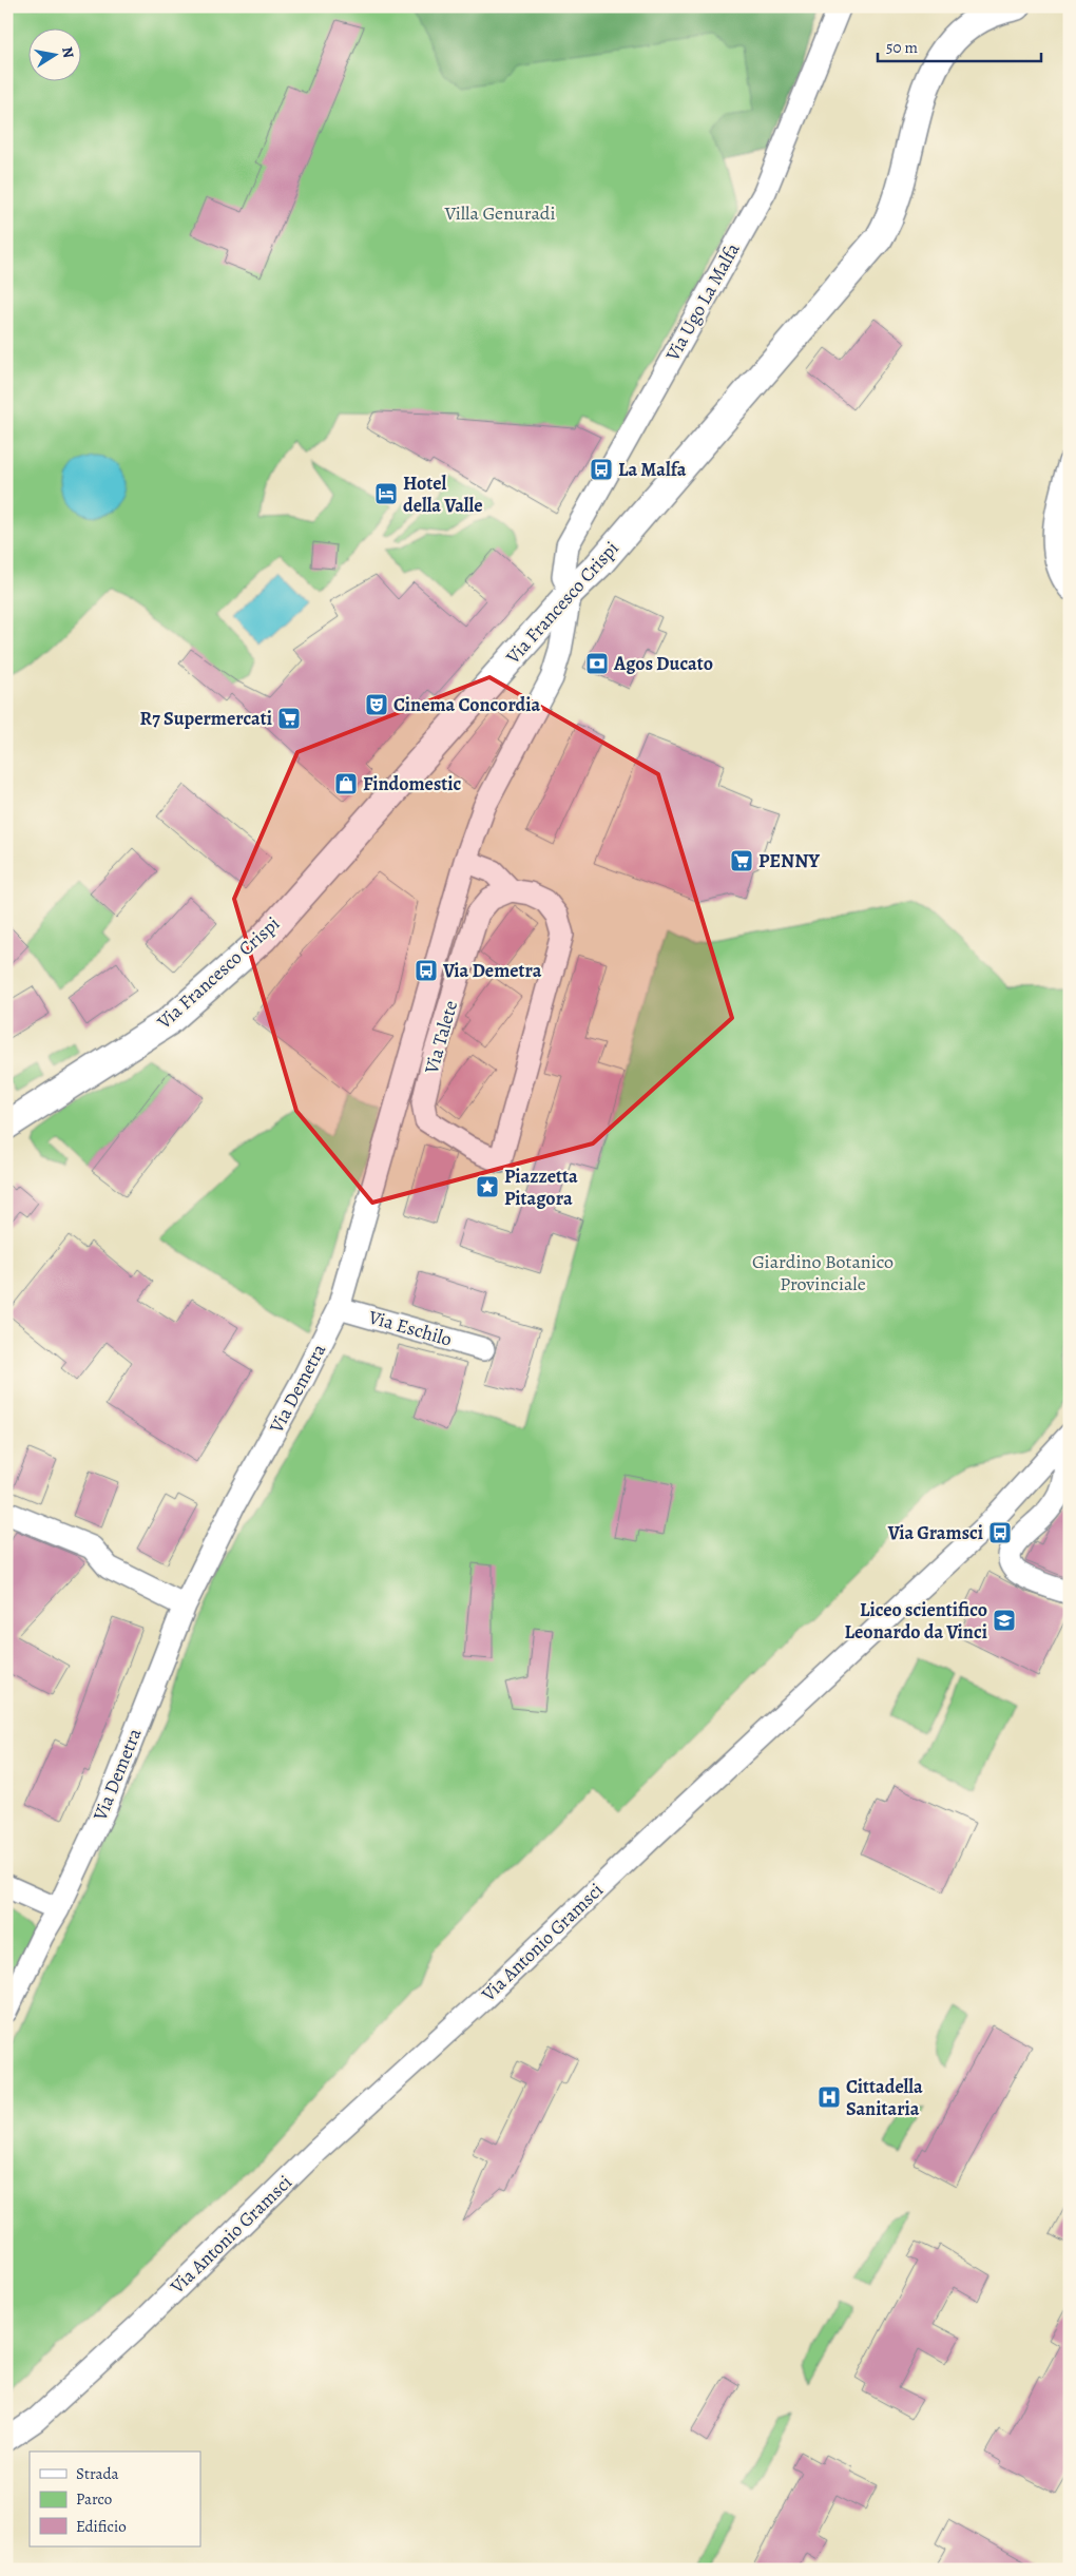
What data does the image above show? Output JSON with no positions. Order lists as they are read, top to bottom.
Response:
{
  "streets": {
    "main road": ["Via Francesco Crispi"],
    "street": [
      "Via Ugo La Malfa",
      "Via Talete",
      "Via Eschilo",
      "Via Demetra",
      "Via Antonio Gramsci"
    ]
  },
  "crossings": [
    ["Via Ugo La Malfa", "Via Francesco Crispi"],
    ["Via Ugo La Malfa", "Via Demetra"],
    ["Via Francesco Crispi", "Via Demetra"],
    ["Via Eschilo", "Via Demetra"]
  ],
  "parks": ["Villa Genuradi", "Giardino Botanico Provinciale"],
  "places": {
    "bus stop": ["La Malfa", "Via Demetra", "Via Gramsci"],
    "hotel": ["Hotel della Valle"],
    "bank": ["Agos Ducato"],
    "theatre": ["Cinema Concordia"],
    "supermarket": ["R7 Supermercati", "PENNY"],
    "shop": ["Findomestic"],
    "place": ["Piazzetta Pitagora"],
    "school or university": ["Liceo scientifico Leonardo da Vinci"],
    "hospital": ["Cittadella Sanitaria"]
  },
  "legend": ["Strada", "Parco", "Edificio"],
  "scale_bar": "50 m",
  "north": "right"
}
